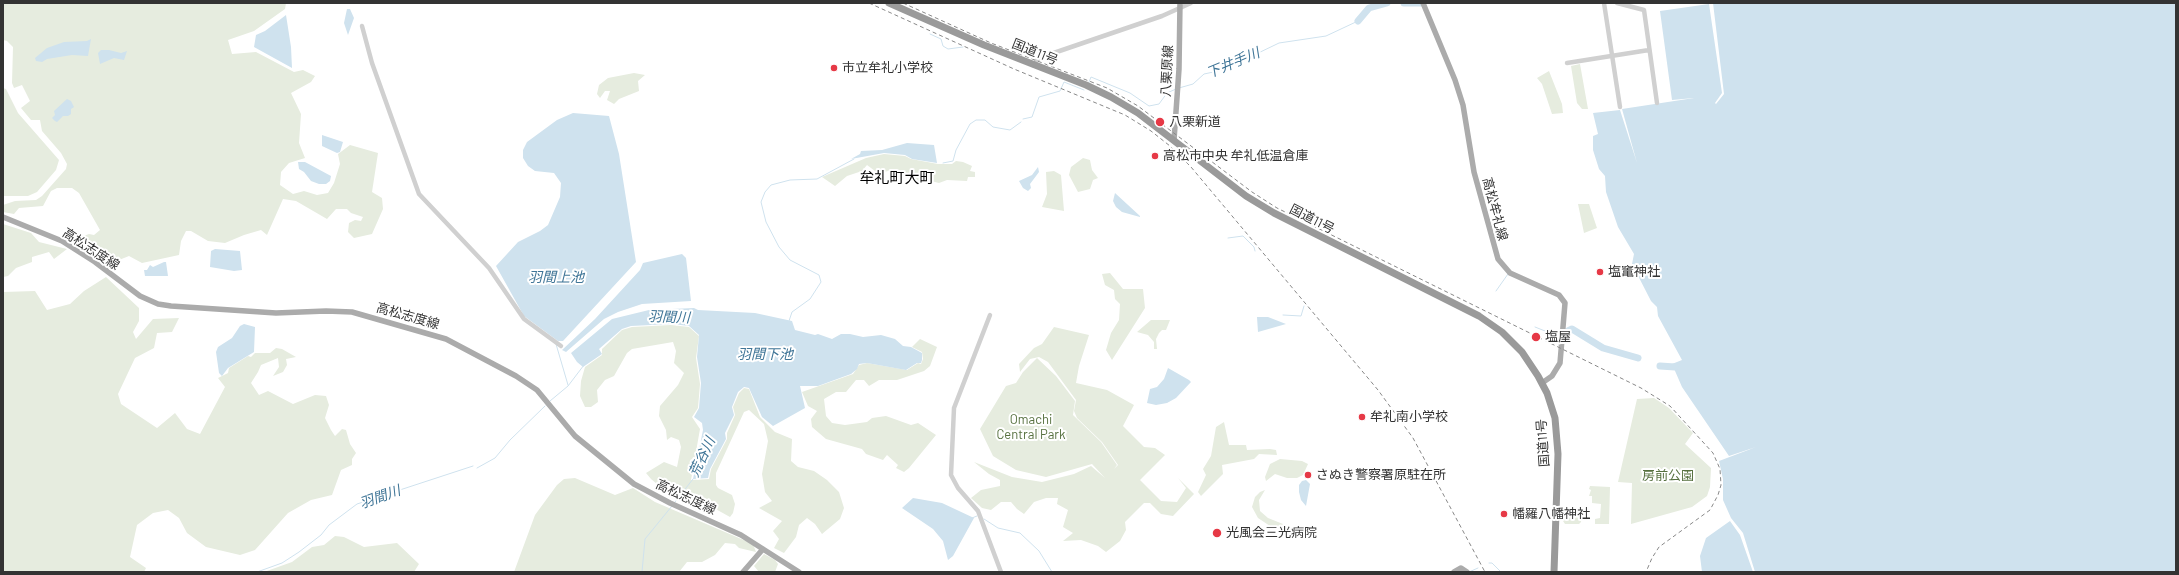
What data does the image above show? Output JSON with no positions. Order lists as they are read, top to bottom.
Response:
{
  "streets": {
    "highway": ["国道11号"],
    "main road": ["八栗原線", "高松牟礼線", "高松志度線"]
  },
  "crossings": [
    ["国道11号", "八栗原線"],
    ["国道11号", "高松牟礼線"]
  ],
  "districts": ["牟礼町大町"],
  "water": [
    "下井手川",
    "羽間上池",
    "羽間川",
    "羽間下池",
    "荒谷川"
  ],
  "parks": ["Omachi Central Park", "房前公園"],
  "places": [
    "市立牟礼小学校",
    "八栗新道",
    "高松市中央 牟礼低温倉庫",
    "塩竃神社",
    "塩屋",
    "牟礼南小学校",
    "さぬき警察署原駐在所",
    "幡羅八幡神社",
    "光風会三光病院"
  ]
}
